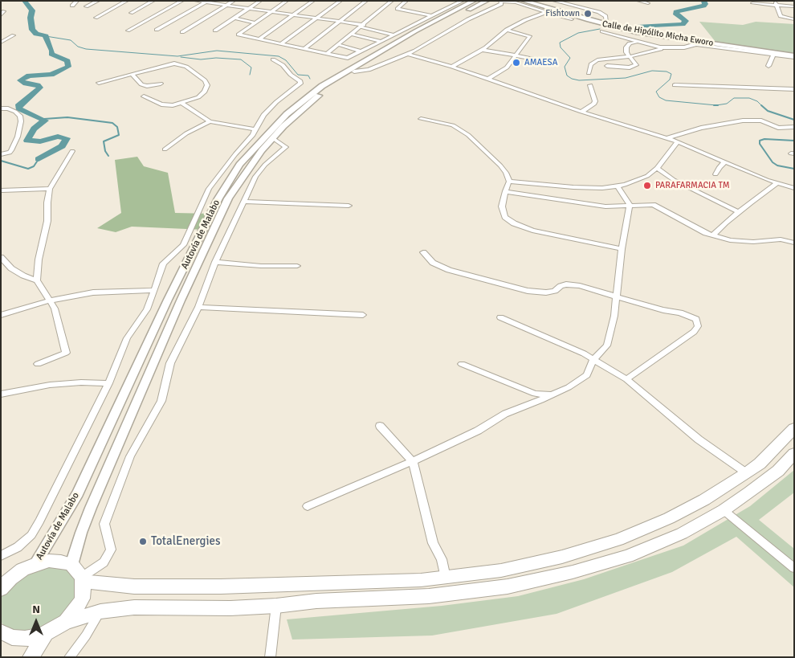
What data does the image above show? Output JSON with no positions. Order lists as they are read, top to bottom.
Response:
{
  "streets": {
    "main road": ["Calle de Hipólito Micha Eworo", "Autovía de Malabo"]
  },
  "places": [
    "Fishtown",
    "AMAESA",
    "PARAFARMACIA TM",
    "TotalEnergies"
  ],
  "north": "top"
}
